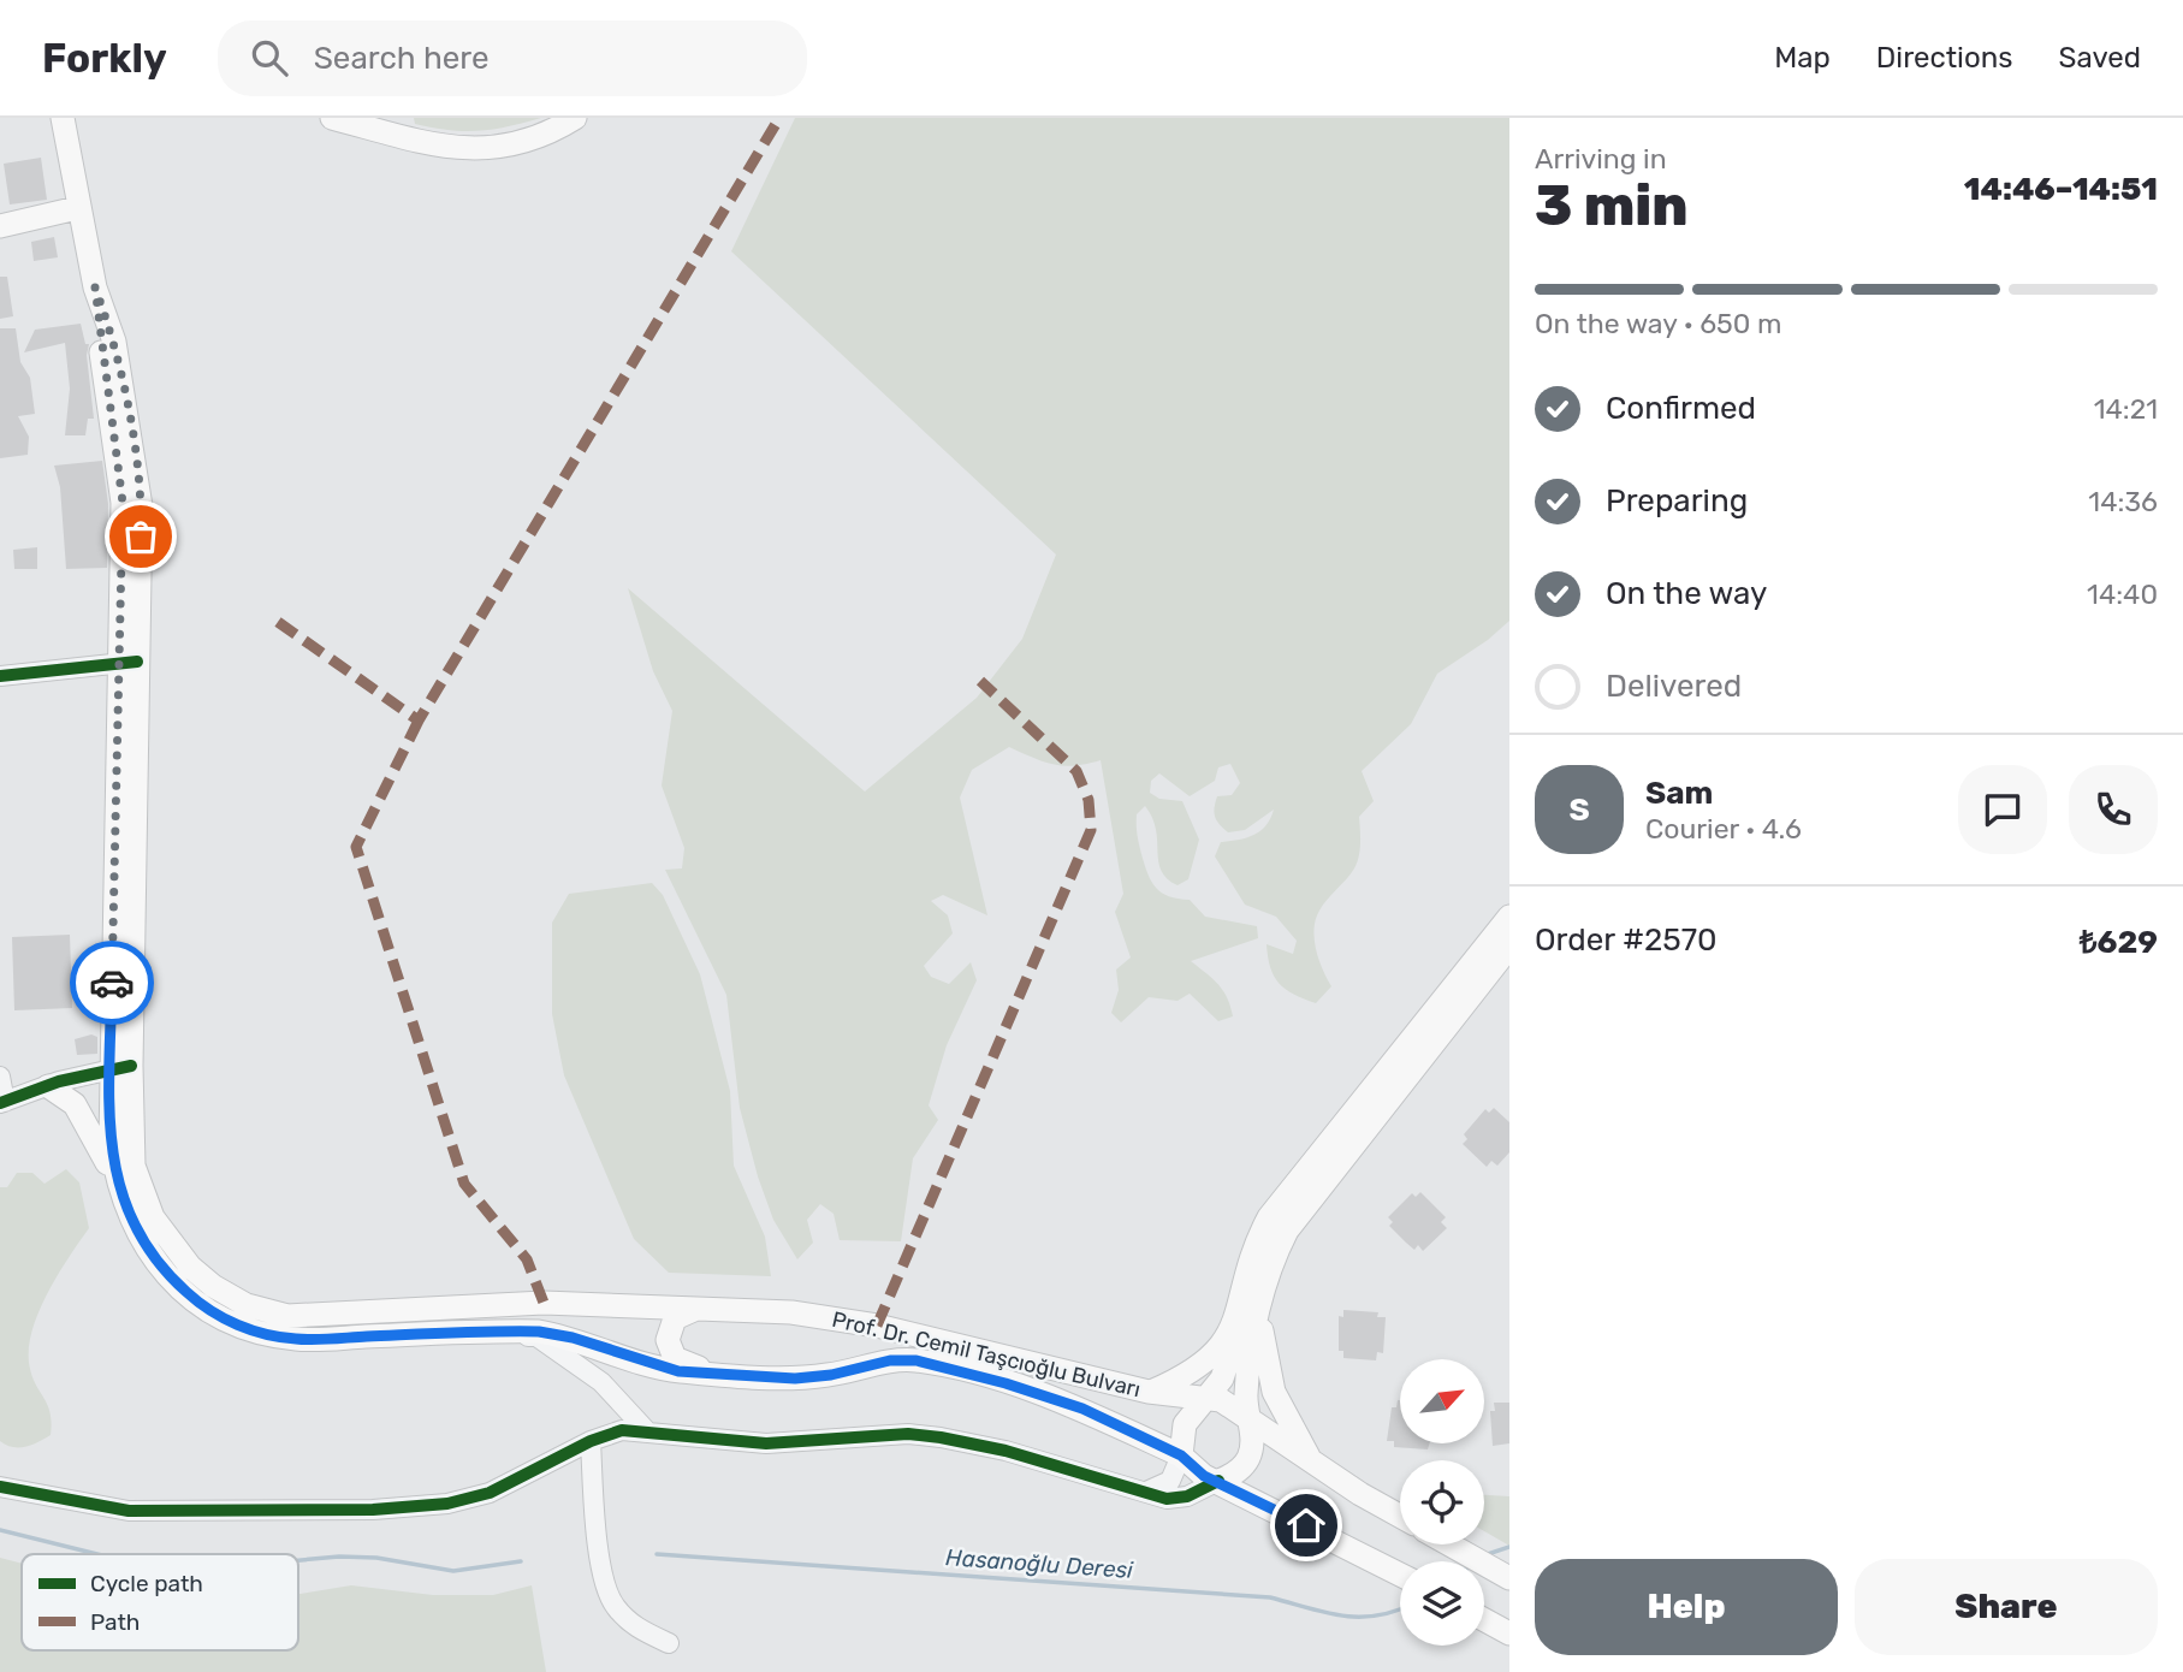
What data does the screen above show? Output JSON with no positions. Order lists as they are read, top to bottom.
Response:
{
  "streets": {
    "main road": ["Prof. Dr. Cemil Taşcıoğlu Bulvarı"]
  },
  "water": ["Hasanoğlu Deresi"],
  "legend": ["Cycle path", "Path"],
  "north": "top right",
  "page": {
    "header": "Forkly",
    "search": "Search here",
    "nav": ["Map", "Directions", "Saved"],
    "heading": ["3 min", "Arriving in", "14:46–14:51"],
    "panel": [
      "Sam",
      "Courier · 4.6",
      "Order #2570",
      "₺629"
    ],
    "bar": "On the way · 650 m",
    "list": [
      ["Confirmed", "14:21"],
      ["Preparing", "14:36"],
      ["On the way", "14:40"],
      "Delivered"
    ],
    "round": "S",
    "buttons": ["Help", "Share"]
  }
}
